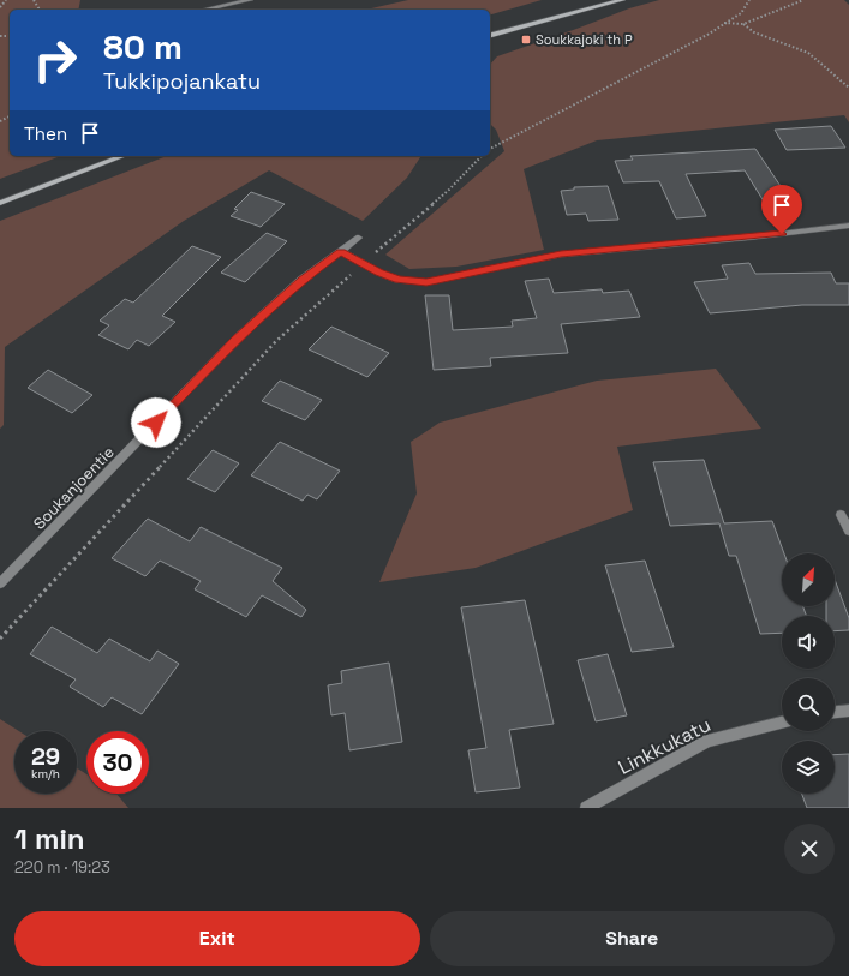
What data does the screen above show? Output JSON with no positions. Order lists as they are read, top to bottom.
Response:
{
  "streets": {
    "street": ["Soukanjoentie", "Linkkukatu"]
  },
  "places": {
    "transit": ["Soukkajoki th P"]
  },
  "north": "top right",
  "page": {
    "turn": ["80 m", "Tukkipojankatu"],
    "then": "Then",
    "speed": "29 km/h",
    "limit": "30",
    "heading": ["1 min", "220 m · 19:23"],
    "buttons": ["Exit", "Share"]
  }
}
